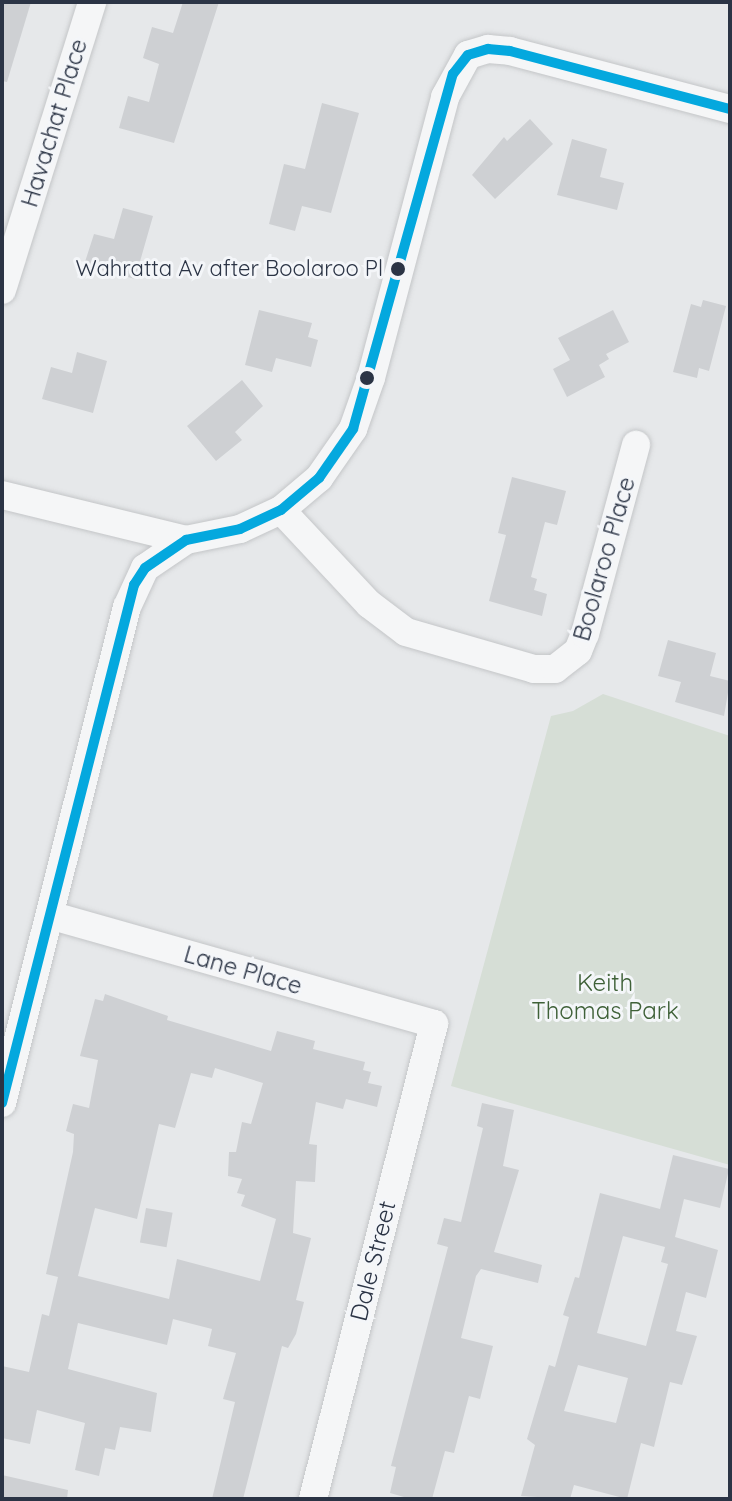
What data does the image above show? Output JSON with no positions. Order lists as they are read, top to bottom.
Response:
{
  "streets": {
    "street": [
      "Havachat Place",
      "Boolaroo Place",
      "Lane Place",
      "Dale Street"
    ]
  },
  "crossings": [
    ["Lane Place", "Dale Street"]
  ],
  "parks": ["Keith Thomas Park"],
  "places": ["Wahratta Av after Boolaroo Pl"]
}
